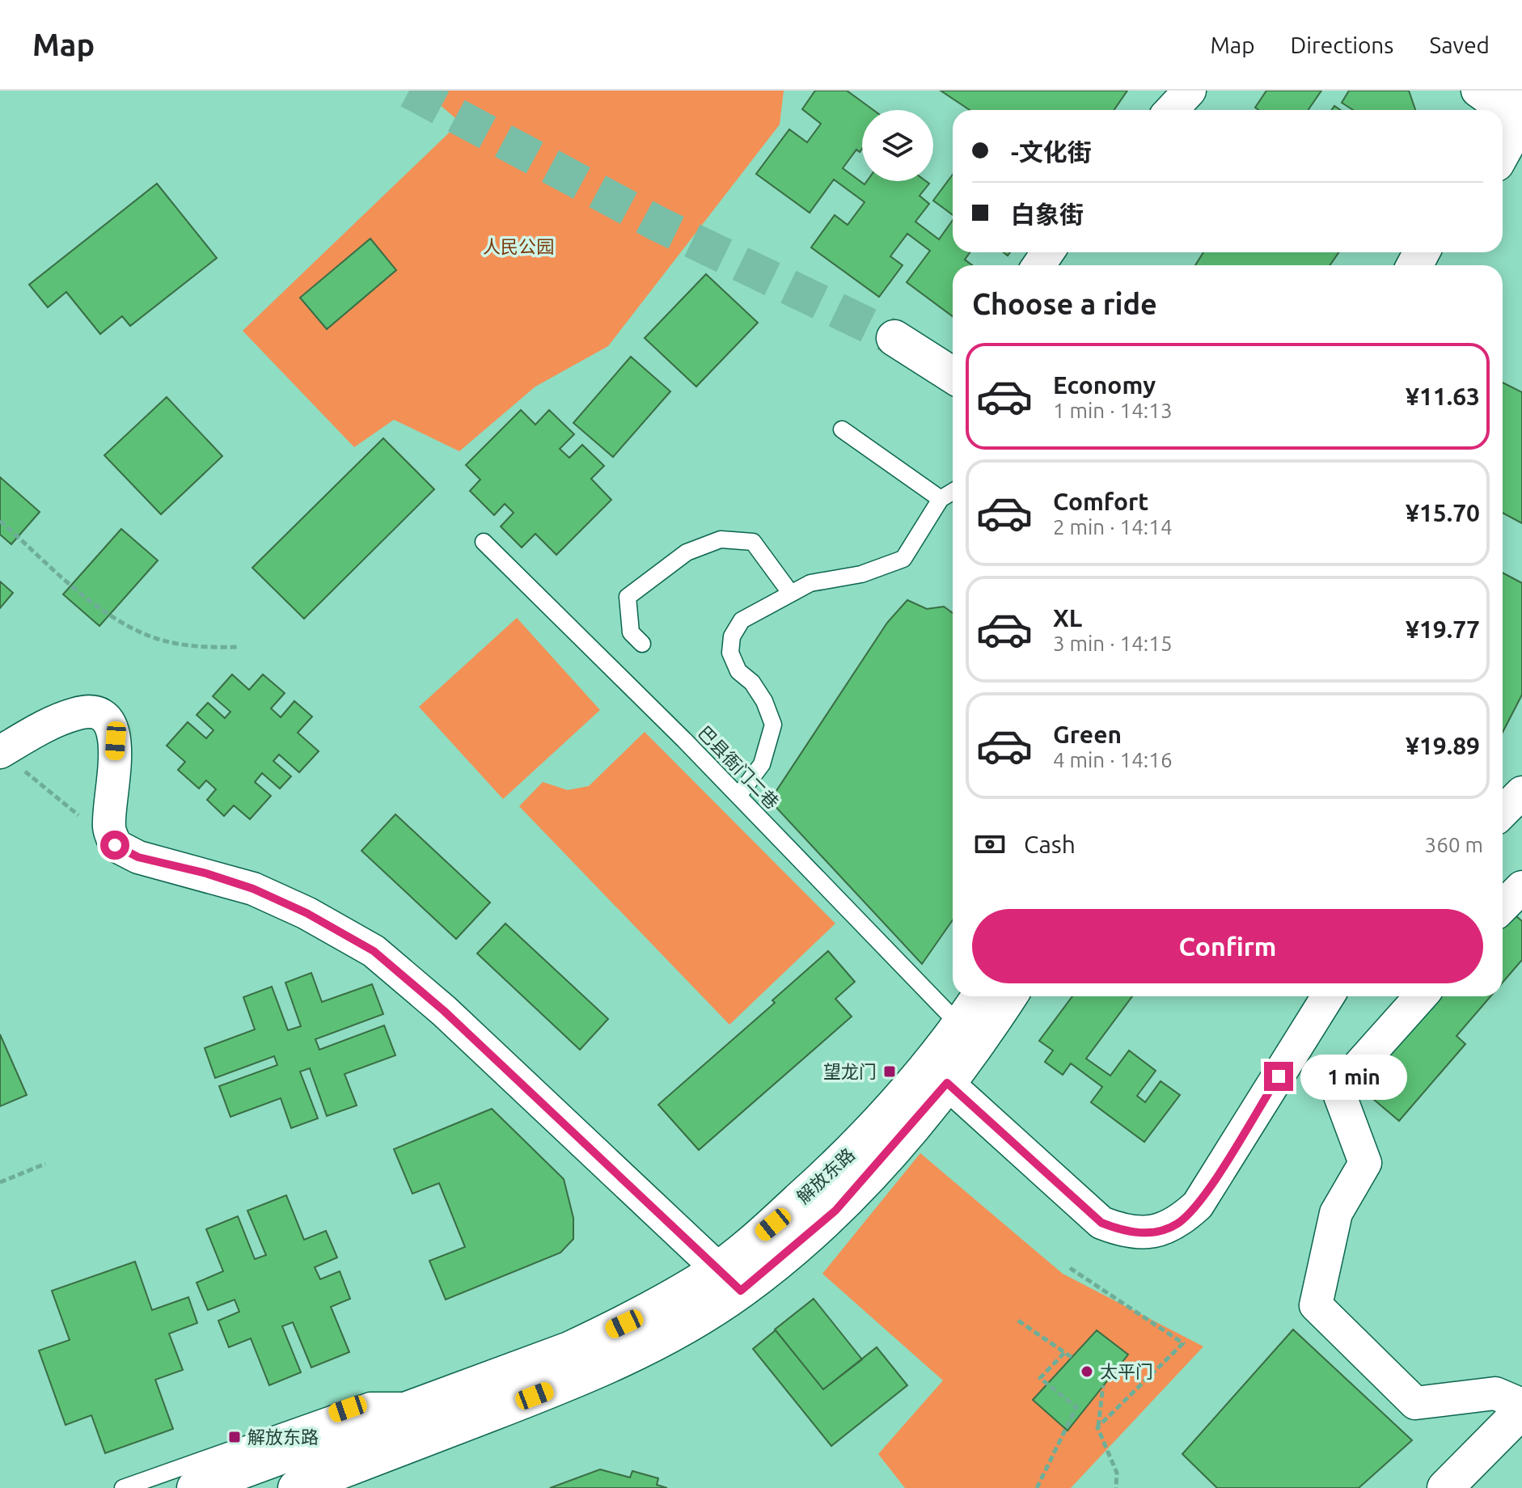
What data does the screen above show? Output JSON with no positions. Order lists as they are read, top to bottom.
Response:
{
  "streets": {
    "main road": ["解放东路"],
    "lane": ["巴县衙门二巷"]
  },
  "crossings": [
    ["巴县衙门二巷", "解放东路"]
  ],
  "parks": ["人民公园"],
  "places": {
    "transit": ["望龙门", "解放东路"],
    "other": ["太平门"]
  },
  "page": {
    "header": "Map",
    "nav": ["Map", "Directions", "Saved"],
    "banner": ["-文化街", "白象街"],
    "heading": "Choose a ride",
    "list": [
      {
        "name": "Economy",
        "note": "1 min · 14:13",
        "value": "¥11.63"
      },
      {
        "name": "Comfort",
        "note": "2 min · 14:14",
        "value": "¥15.70"
      },
      {
        "name": "XL",
        "note": "3 min · 14:15",
        "value": "¥19.77"
      },
      {
        "name": "Green",
        "note": "4 min · 14:16",
        "value": "¥19.89"
      }
    ],
    "pay": ["Cash", "360 m"],
    "buttons": "Confirm",
    "bubble": "1 min"
  }
}
